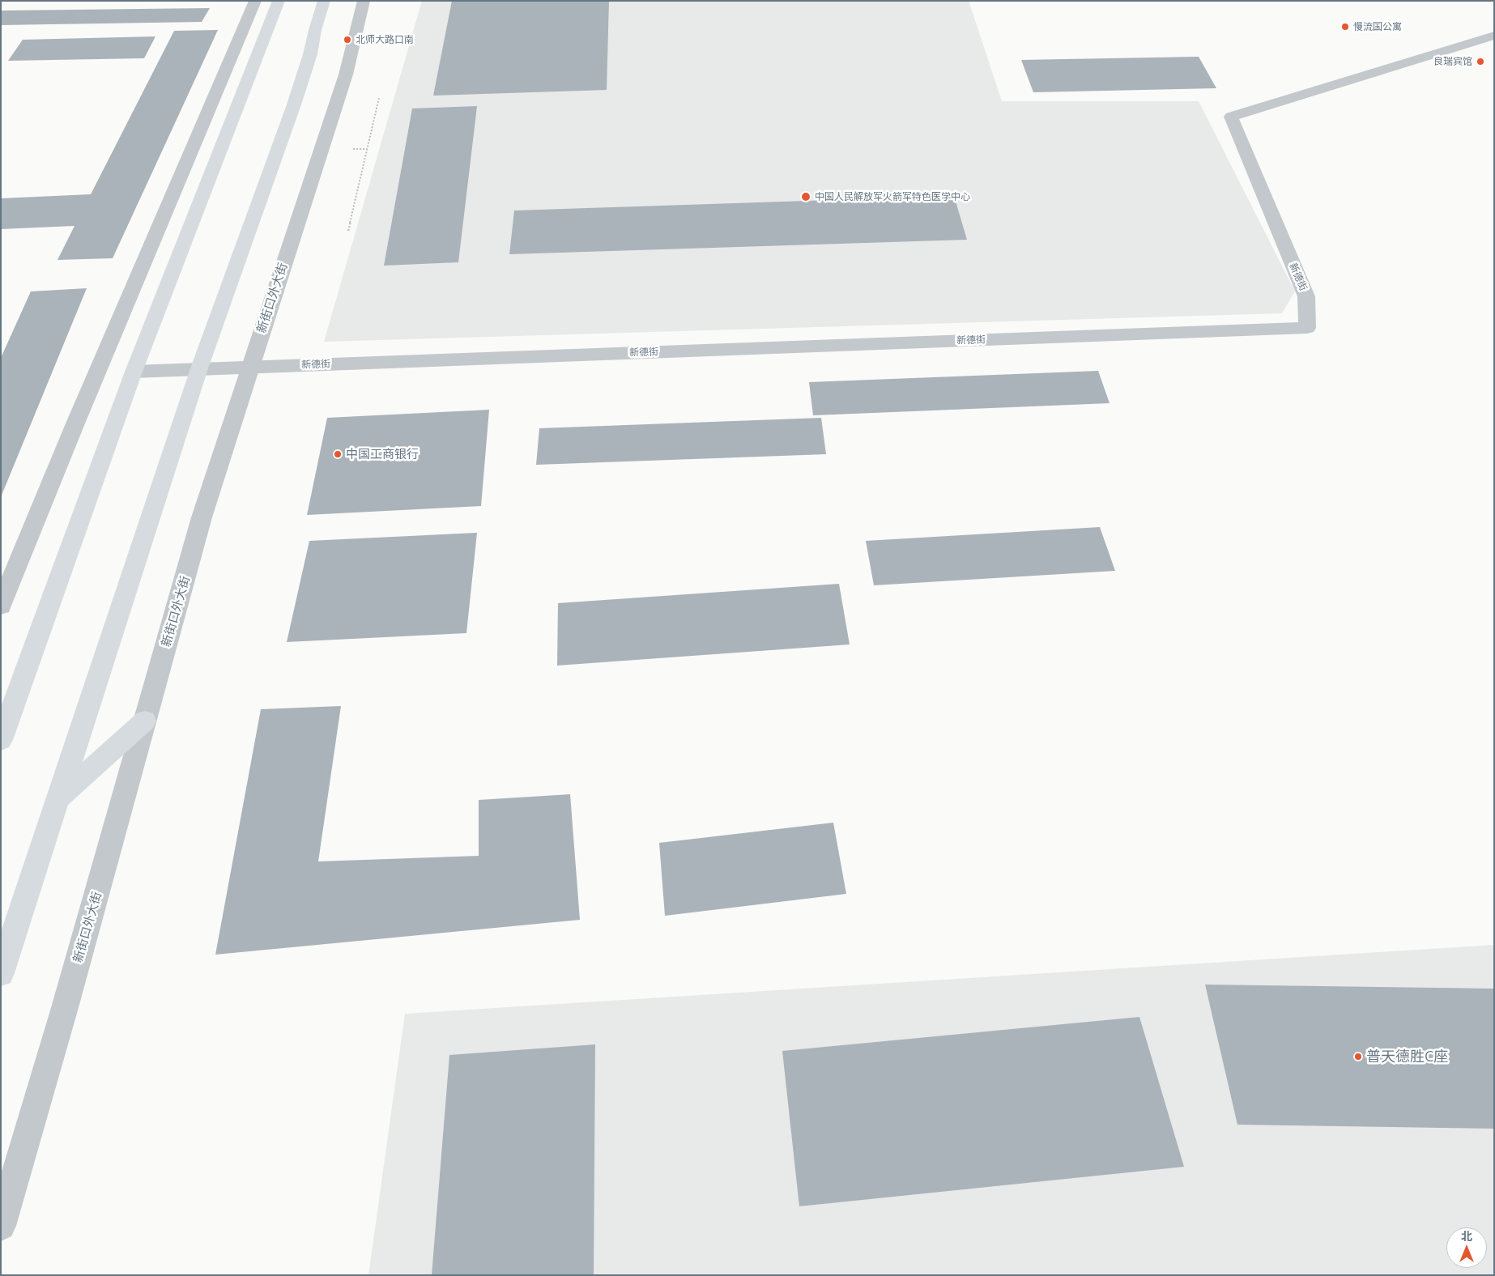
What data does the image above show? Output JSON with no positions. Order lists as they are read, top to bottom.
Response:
{
  "streets": {
    "street": ["新德街", "新街口外大街"]
  },
  "crossings": [
    ["新德街", "新街口外大街"]
  ],
  "places": [
    "慢流国公寓",
    "北师大路口南",
    "良瑞宾馆",
    "中国人民解放军火箭军特色医学中心",
    "中国工商银行",
    "普天德胜C座"
  ],
  "north": "top"
}
